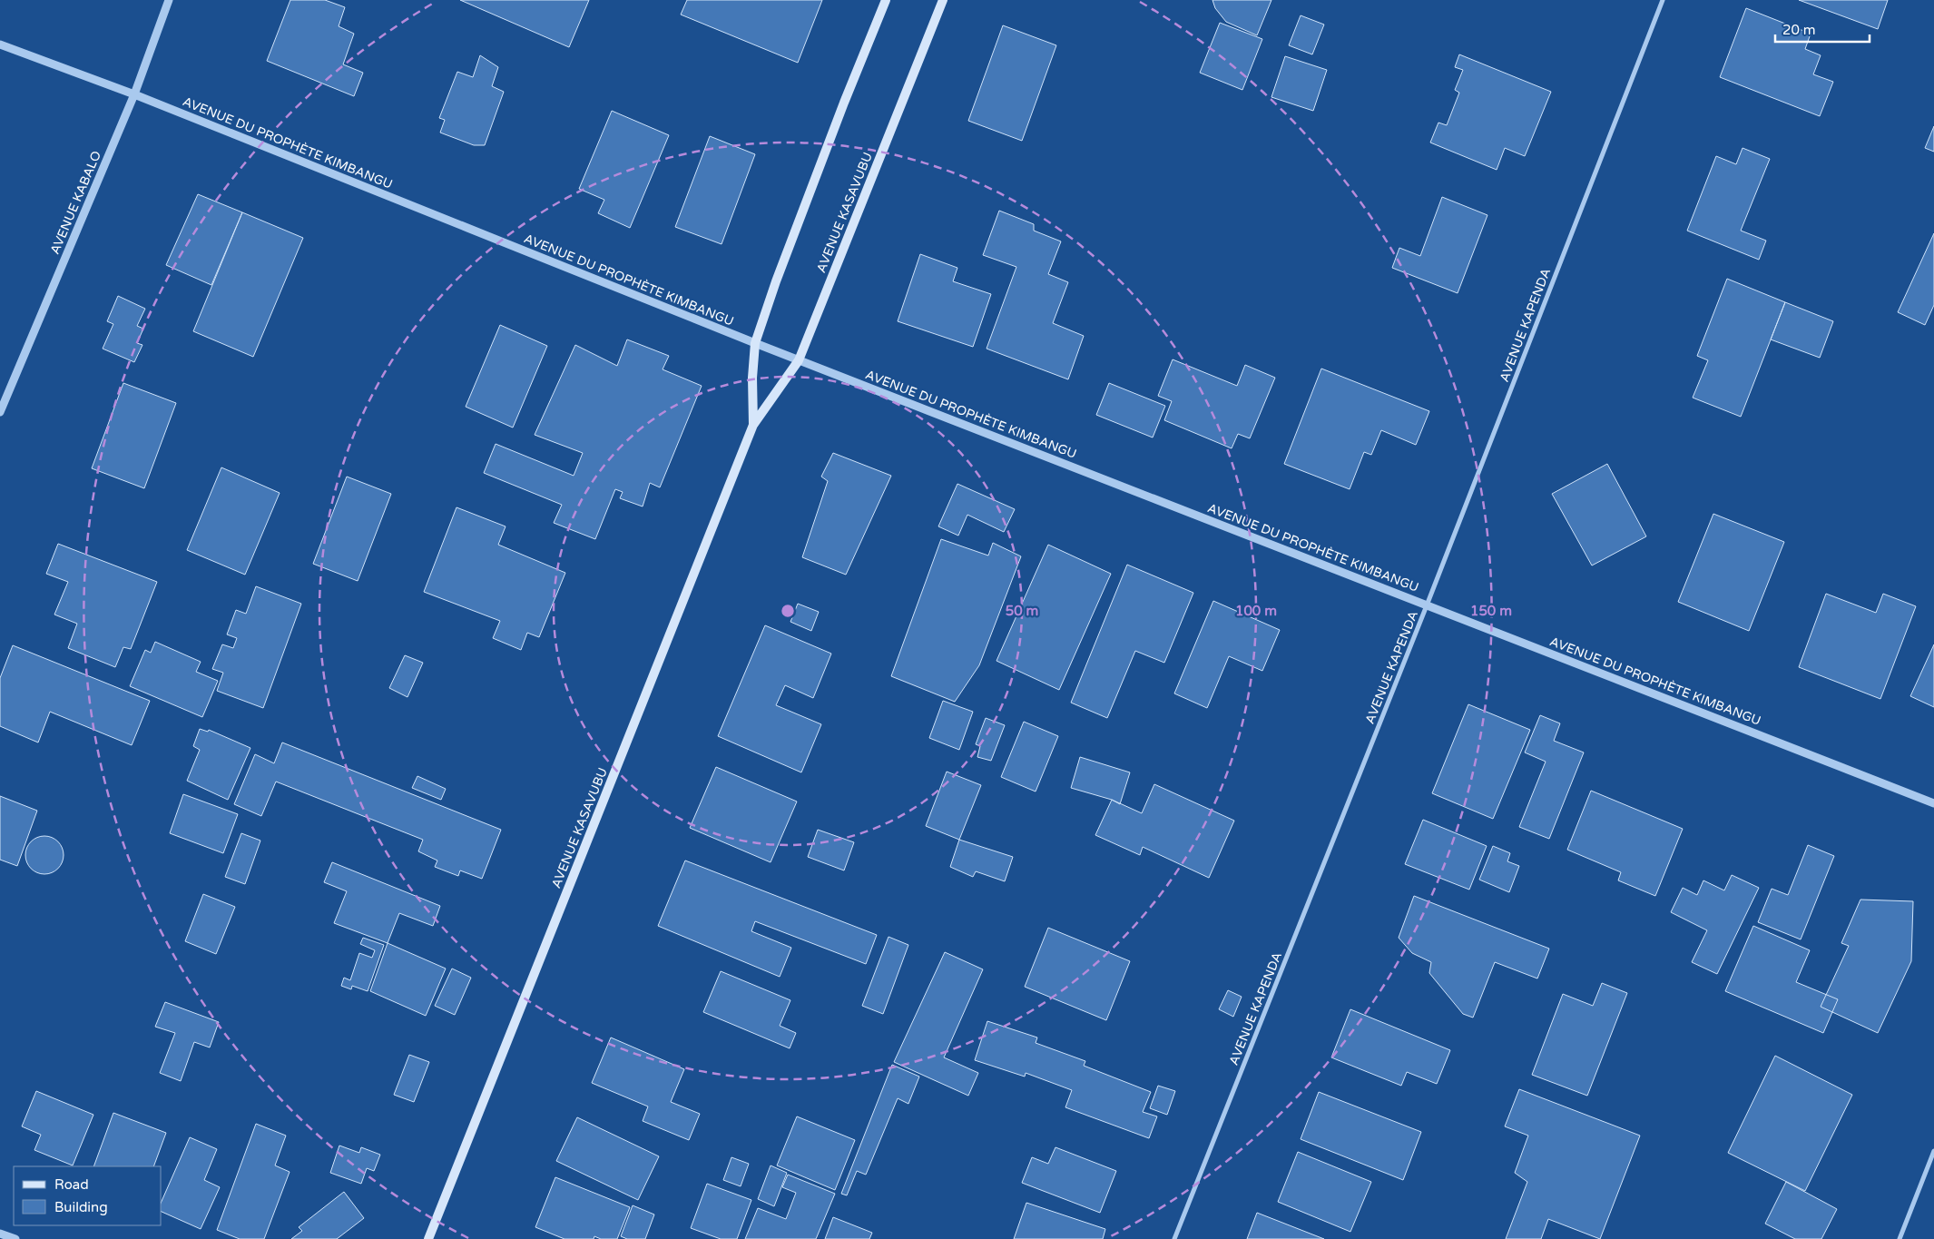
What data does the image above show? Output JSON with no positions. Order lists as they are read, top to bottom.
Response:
{
  "streets": {
    "main road": ["AVENUE KASAVUBU"],
    "street": ["AVENUE DU PROPHÈTE KIMBANGU", "AVENUE KABALO", "AVENUE KAPENDA"]
  },
  "crossings": [
    ["AVENUE DU PROPHÈTE KIMBANGU", "AVENUE KABALO"],
    ["AVENUE DU PROPHÈTE KIMBANGU", "AVENUE KASAVUBU"],
    ["AVENUE DU PROPHÈTE KIMBANGU", "AVENUE KAPENDA"]
  ],
  "legend": ["Road", "Building"],
  "scale_bar": "20 m",
  "rings": ["50 m", "100 m", "150 m"]
}
